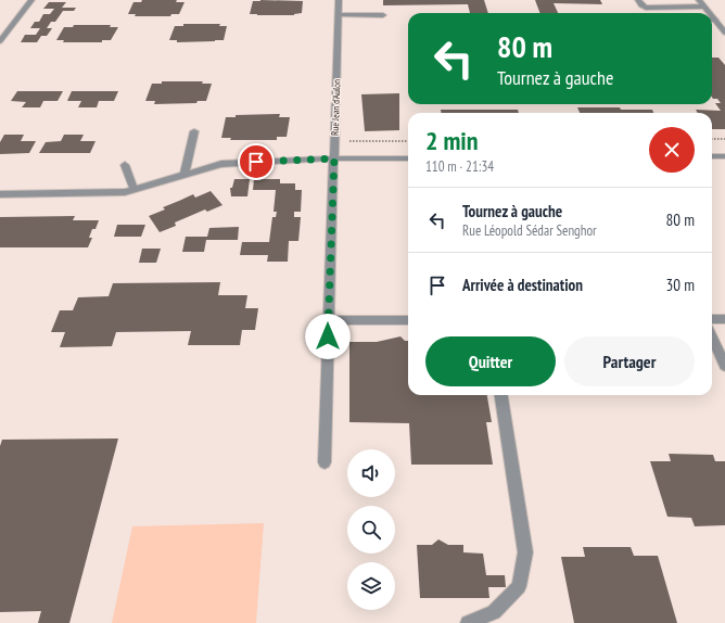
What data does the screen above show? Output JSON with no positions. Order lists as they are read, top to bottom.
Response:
{
  "streets": {
    "street": ["Rue Jean d'Aulon"]
  },
  "page": {
    "turn": ["80 m", "Tournez à gauche"],
    "heading": ["2 min", "110 m · 21:34"],
    "list": [
      {
        "name": "Tournez à gauche",
        "note": "Rue Léopold Sédar Senghor",
        "value": "80 m"
      },
      {
        "name": "Arrivée à destination",
        "value": "30 m"
      }
    ],
    "buttons": ["Quitter", "Partager"]
  }
}
